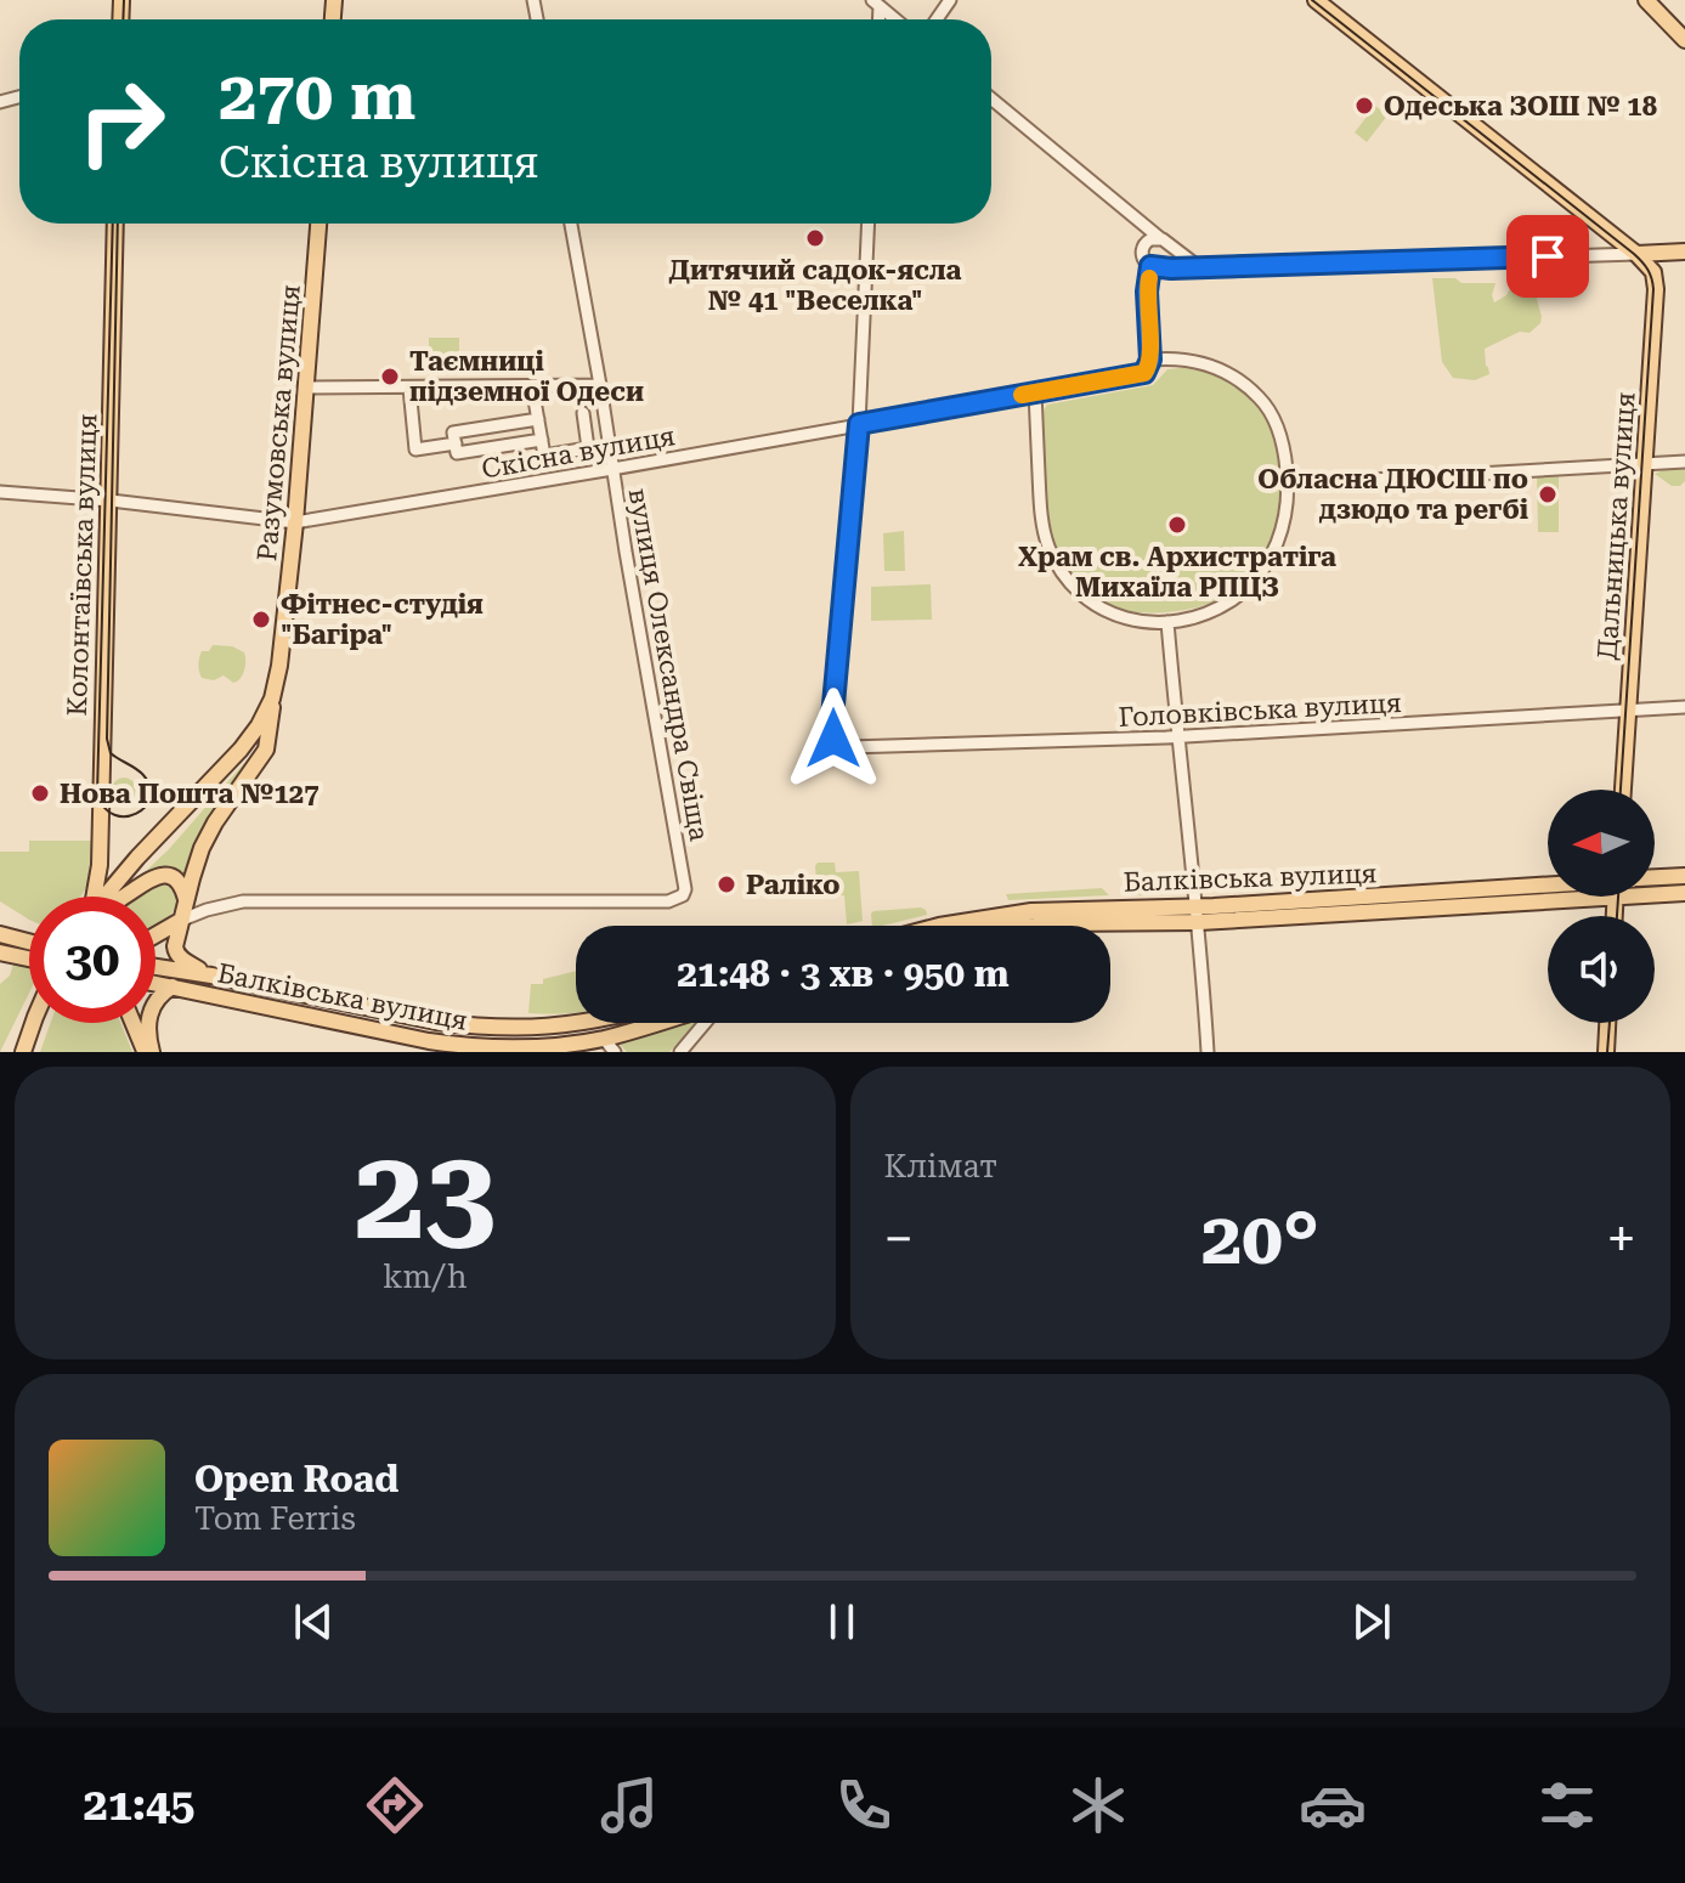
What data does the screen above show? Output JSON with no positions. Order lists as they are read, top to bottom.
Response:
{
  "streets": {
    "main road": [
      "Разумовська вулиця",
      "Дальницька вулиця",
      "Колонтаївська вулиця",
      "Балківська вулиця"
    ],
    "street": ["Cкісна вулиця", "вулиця Олександра Свіща", "Головківська вулиця"]
  },
  "crossings": [
    ["Разумовська вулиця", "Cкісна вулиця"],
    ["Cкісна вулиця", "Колонтаївська вулиця"],
    ["Cкісна вулиця", "вулиця Олександра Свіща"],
    ["Cкісна вулиця", "Головківська вулиця"],
    ["Дальницька вулиця", "Головківська вулиця"]
  ],
  "places": [
    "Одеська ЗОШ № 18",
    "Дитячий садок-ясла № 41 \"Веселка\"",
    "Таємниці підземної Одеси",
    "Обласна ДЮСШ по дзюдо та регбі",
    "Храм св. Архистратіга Михаїла РПЦЗ",
    "Фітнес-студія \"Багіра\"",
    "Нова Пошта №127",
    "Раліко"
  ],
  "north": "left",
  "page": {
    "turn": ["270 m", "Cкісна вулиця"],
    "limit": "30",
    "trip": "21:48 · 3 хв · 950 m",
    "tile": [
      ["23", "km/h"],
      "Клімат"
    ],
    "heat": ["−", "20°", "+"],
    "song": ["Open Road", "Tom Ferris"],
    "tabs": "21:45"
  }
}
